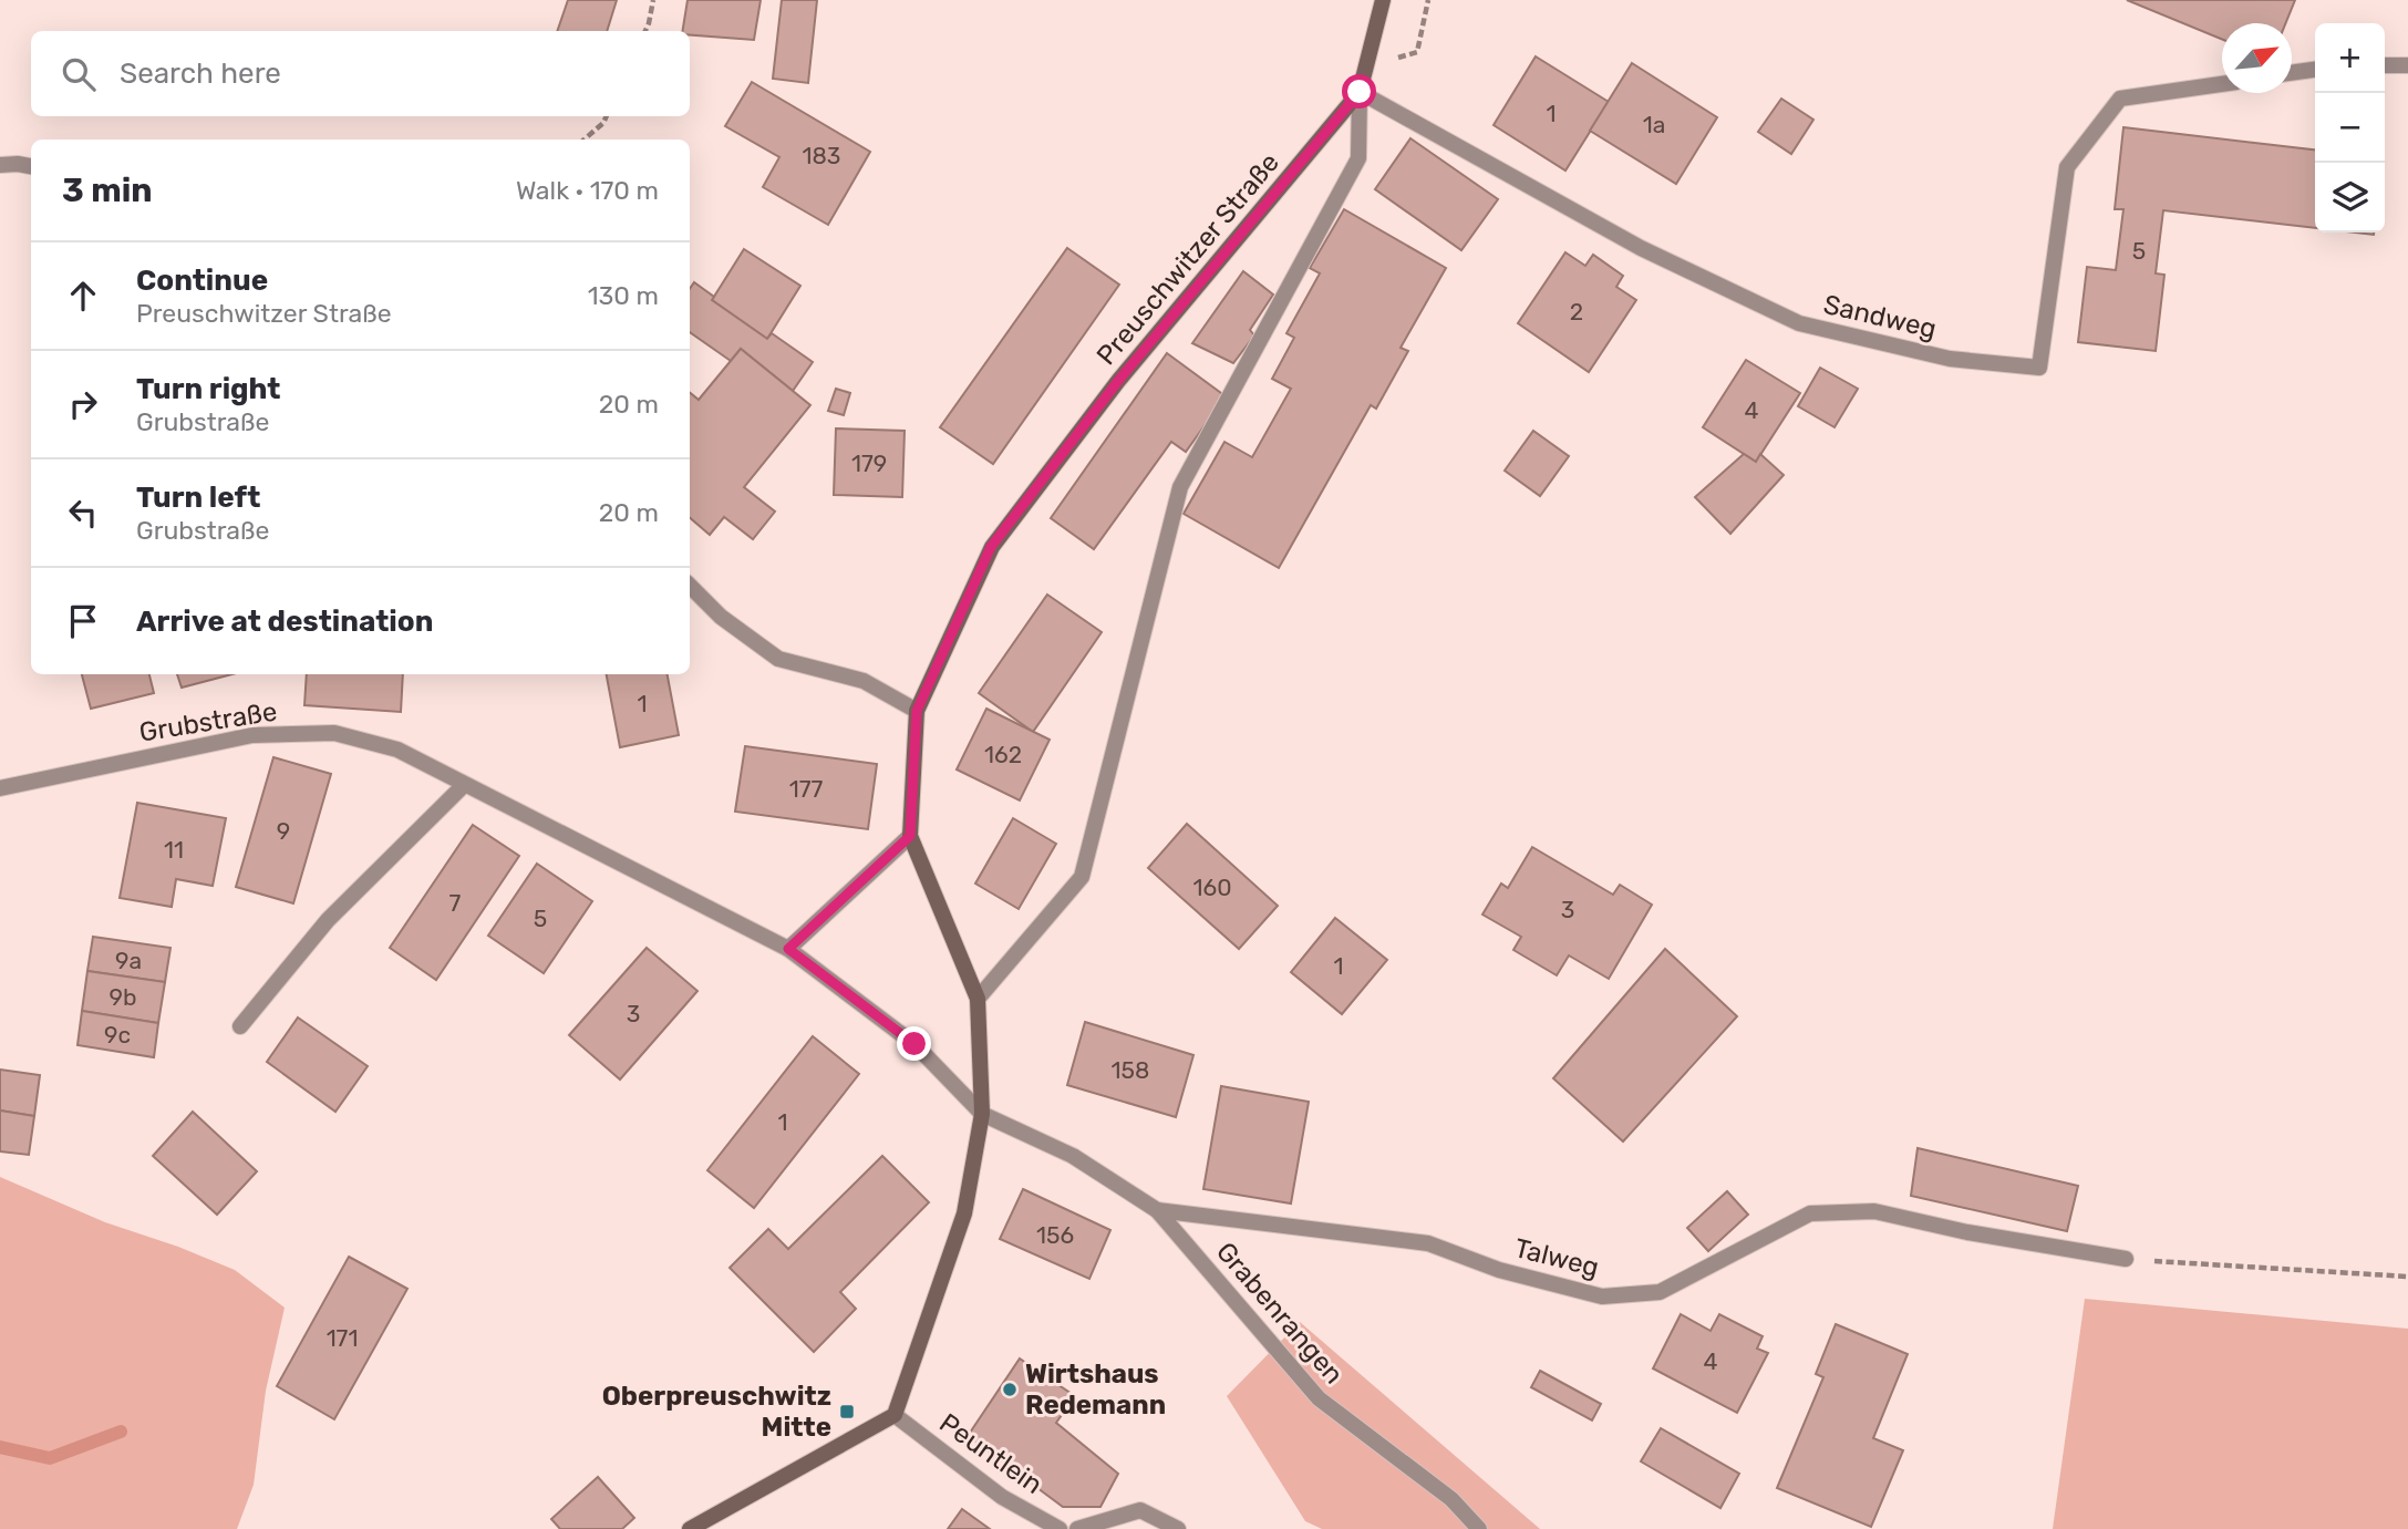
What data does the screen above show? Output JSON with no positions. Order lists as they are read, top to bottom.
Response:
{
  "streets": {
    "street": [
      "Preuschwitzer Straße",
      "Sandweg",
      "Grubstraße",
      "Talweg",
      "Grabenrangen",
      "Peuntlein"
    ]
  },
  "crossings": [
    ["Preuschwitzer Straße", "Sandweg"],
    ["Preuschwitzer Straße", "Grubstraße"],
    ["Preuschwitzer Straße", "Talweg"],
    ["Preuschwitzer Straße", "Peuntlein"],
    ["Grubstraße", "Talweg"],
    ["Talweg", "Grabenrangen"]
  ],
  "places": {
    "other": ["Wirtshaus Redemann"],
    "transit": ["Oberpreuschwitz Mitte"]
  },
  "house_numbers": [
    "1",
    "1a",
    "183",
    "5",
    "2",
    "4",
    "179",
    "1",
    "162",
    "177",
    "9",
    "11",
    "160",
    "7",
    "3",
    "5",
    "9a",
    "1",
    "9b",
    "3",
    "9c",
    "158",
    "1",
    "156",
    "171",
    "4"
  ],
  "north": "top right",
  "page": {
    "map_buttons": ["+", "−"],
    "search": "Search here",
    "heading": ["3 min", "Walk · 170 m"],
    "list": [
      ["Continue", "Preuschwitzer Straße", "130 m"],
      ["Turn right", "Grubstraße", "20 m"],
      ["Turn left", "Grubstraße", "20 m"],
      "Arrive at destination"
    ]
  }
}
